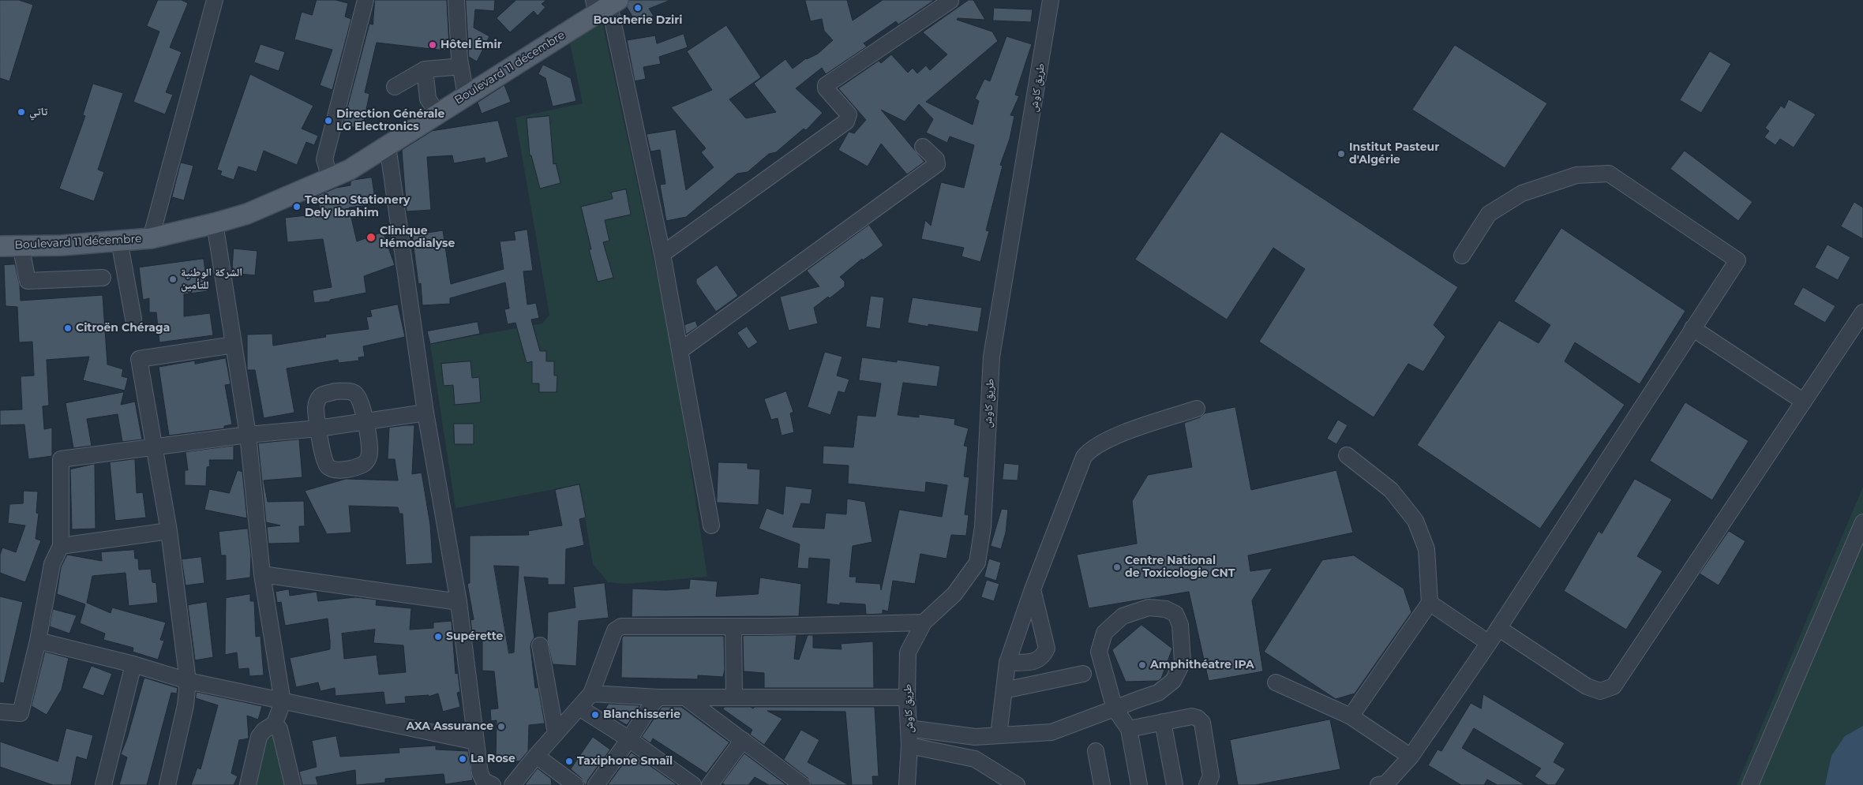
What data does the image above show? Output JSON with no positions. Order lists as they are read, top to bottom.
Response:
{
  "streets": {
    "main road": ["Boulevard 11 décembre"],
    "street": ["طريق كاوش"]
  },
  "places": [
    "Boucherie Dziri",
    "Hôtel Émir",
    "تاتي",
    "Direction Générale LG Electronics",
    "Institut Pasteur d'Algérie",
    "Techno Stationery Dely Ibrahim",
    "Clinique Hémodialyse",
    "الشركة الوطنية للتأمين",
    "Citroën Chéraga",
    "Centre National de Toxicologie CNT",
    "Supérette",
    "Amphithéatre IPA",
    "Blanchisserie",
    "AXA Assurance",
    "La Rose",
    "Taxiphone Smaïl"
  ]
}
